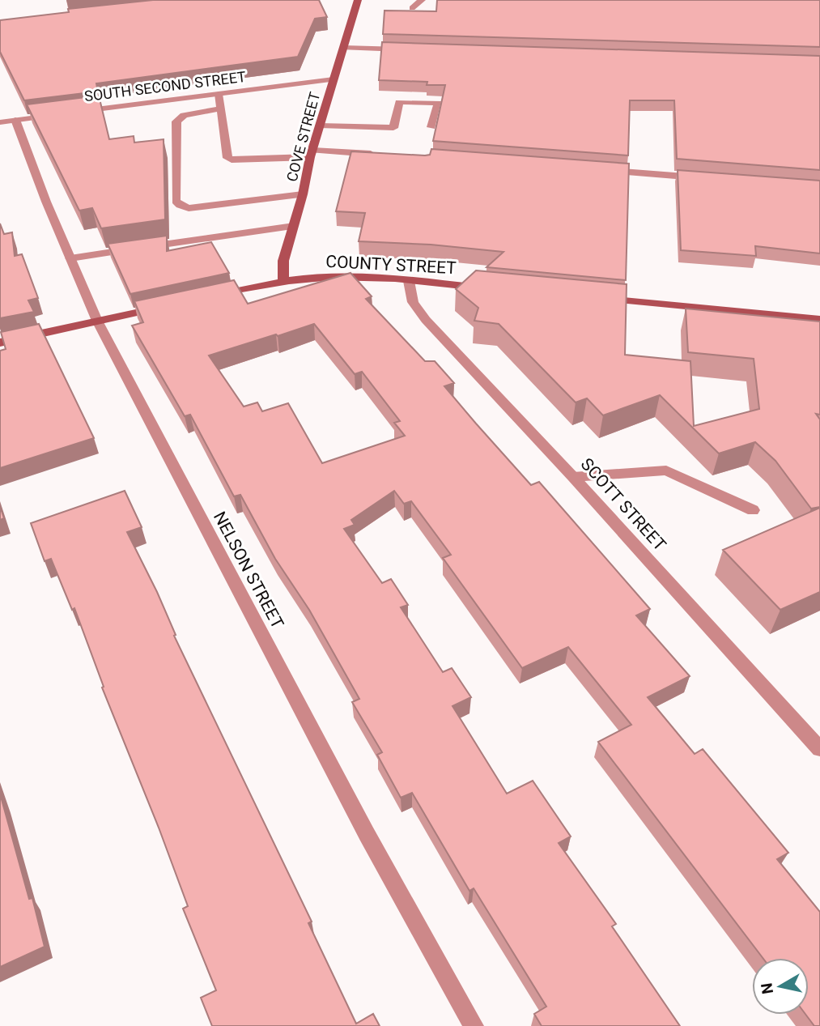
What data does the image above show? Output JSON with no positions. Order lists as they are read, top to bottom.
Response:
{
  "streets": {
    "main road": ["COVE STREET", "COUNTY STREET"],
    "street": ["SOUTH SECOND STREET", "SCOTT STREET", "NELSON STREET"]
  },
  "crossings": [
    ["SOUTH SECOND STREET", "COVE STREET"],
    ["COVE STREET", "COUNTY STREET"],
    ["COUNTY STREET", "SCOTT STREET"]
  ],
  "north": "left"
}
